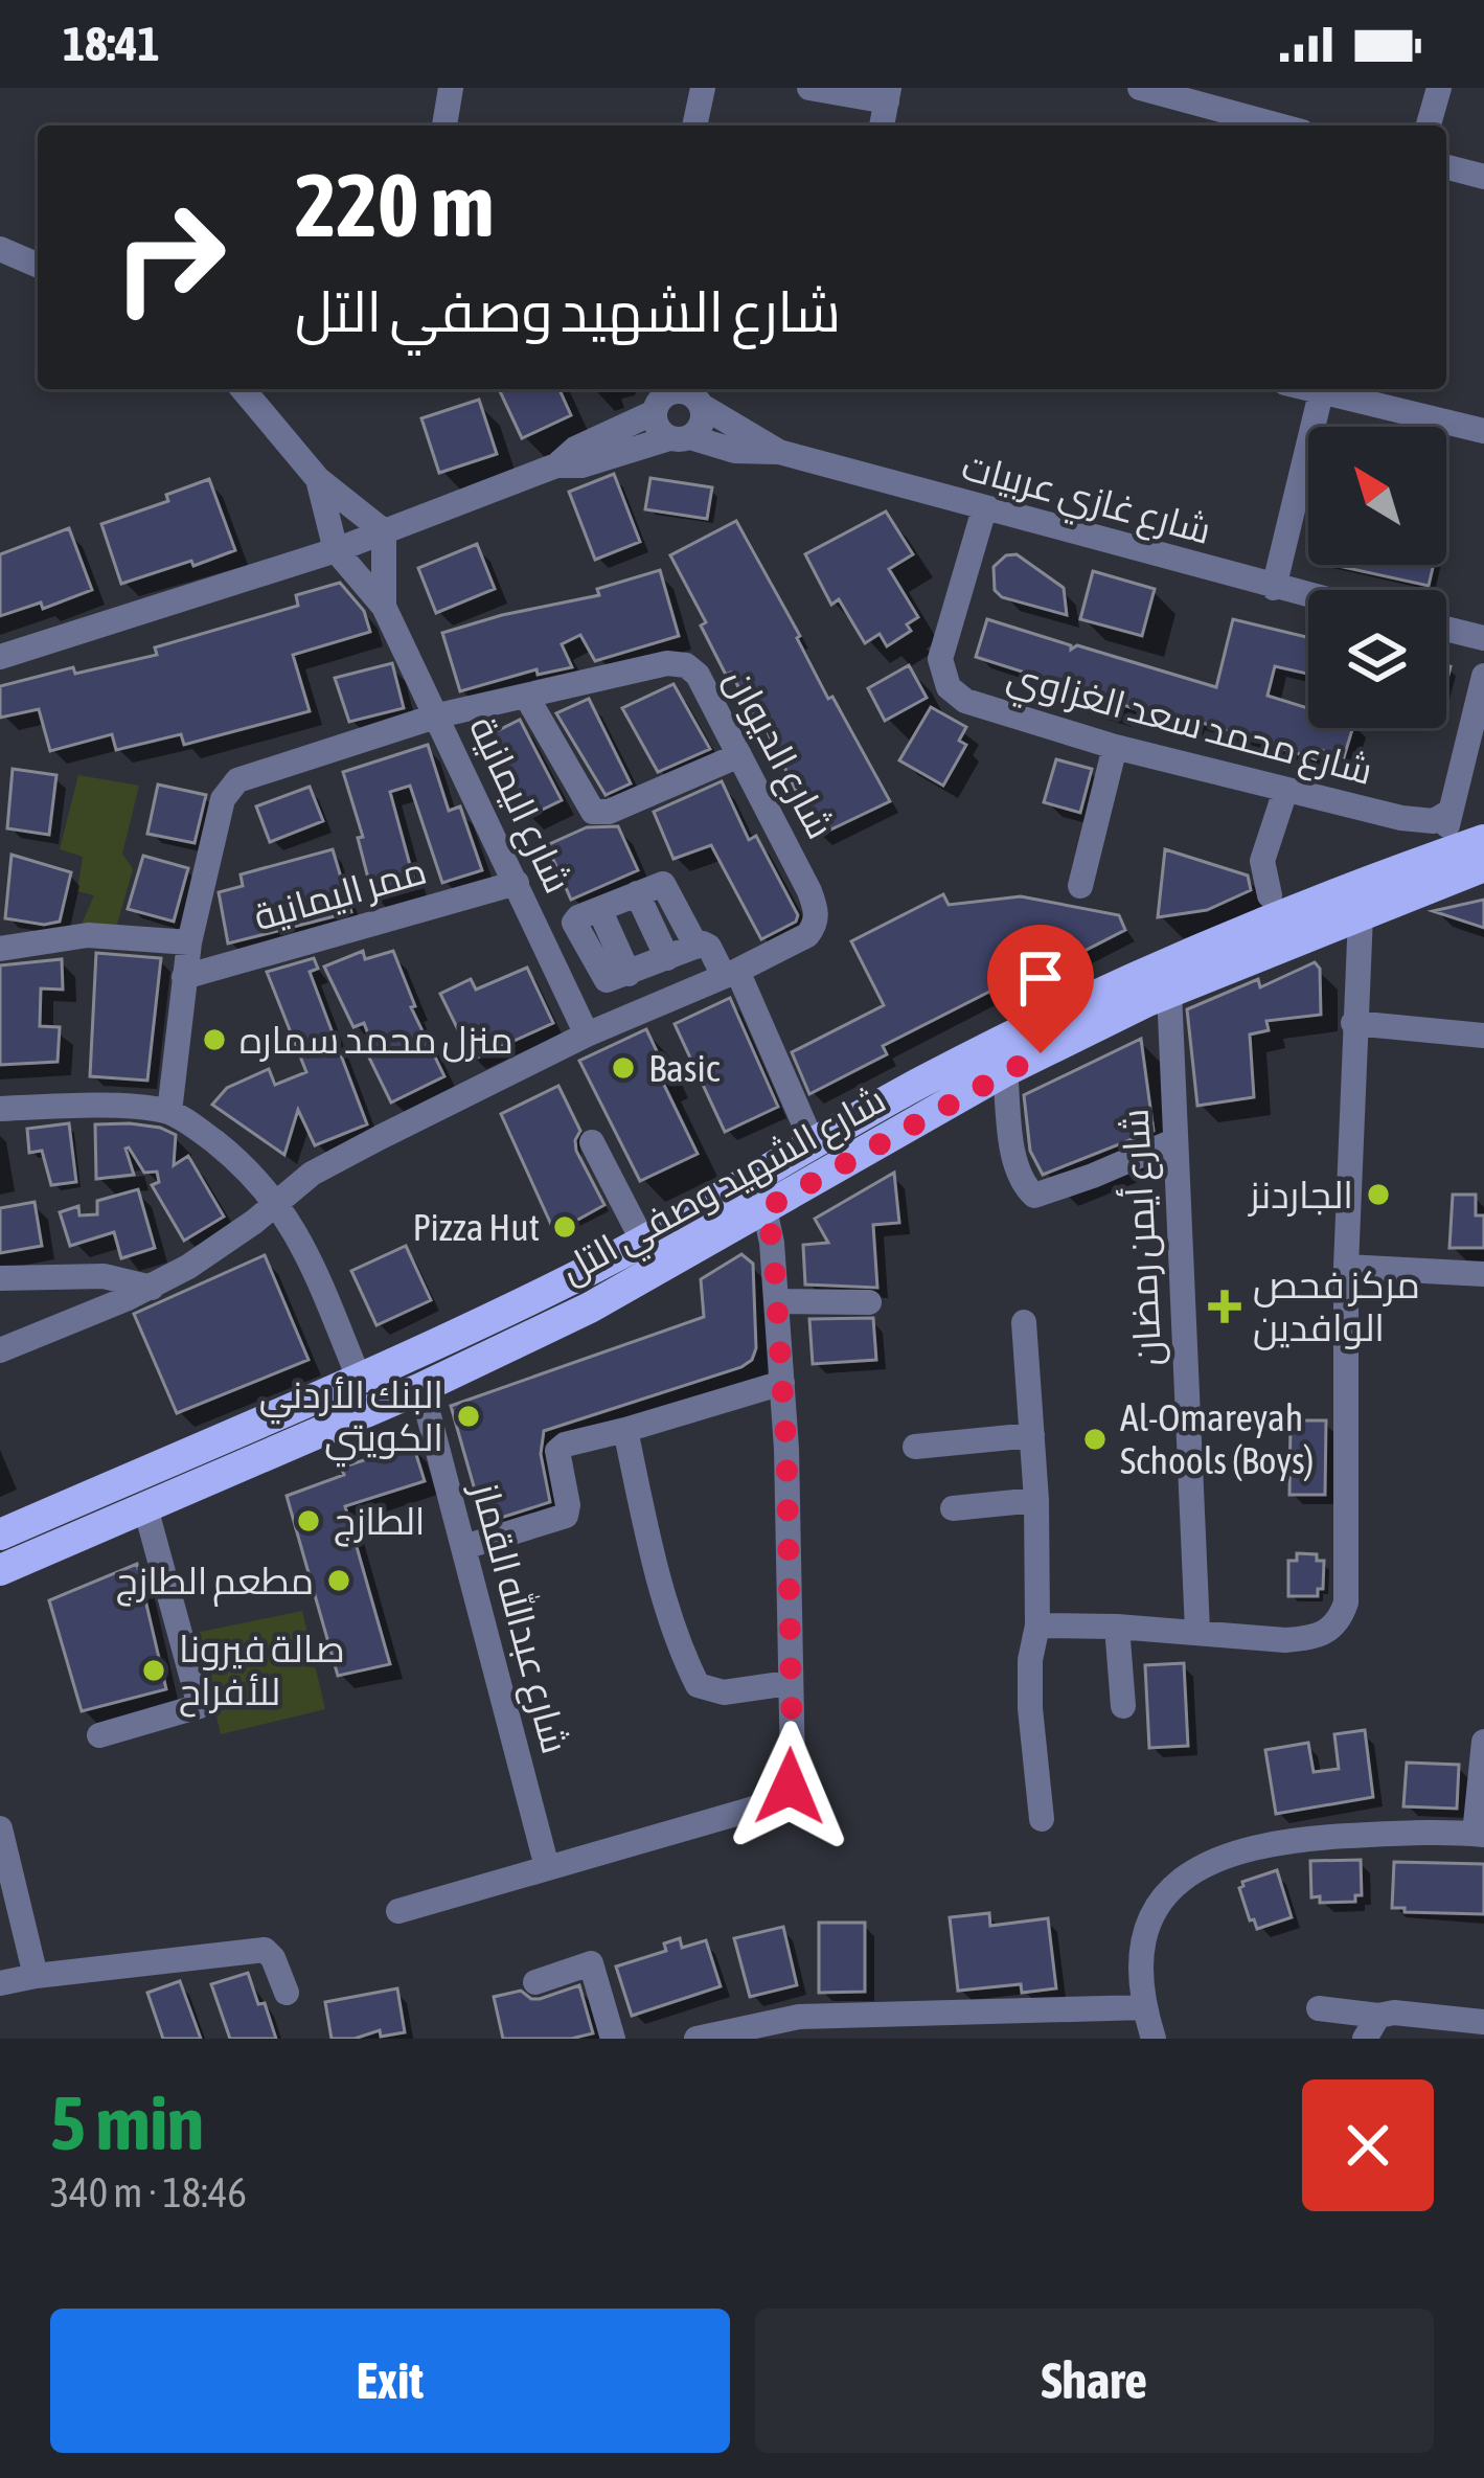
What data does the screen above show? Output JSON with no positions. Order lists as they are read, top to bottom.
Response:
{
  "streets": {
    "main road": ["شارع الشهيد وصفي التل"],
    "street": [
      "شارع غازي عربيات",
      "شارع محمد سعد الغزاوي",
      "شارع الديوان",
      "شارع اليمانية",
      "ممر اليمانية",
      "شارع أيمن رمضان",
      "شارع عبدالله القماز"
    ]
  },
  "crossings": [
    ["شارع غازي عربيات", "شارع محمد سعد الغزاوي"],
    ["شارع الديوان", "شارع اليمانية"],
    ["شارع الديوان", "ممر اليمانية"],
    ["شارع اليمانية", "ممر اليمانية"],
    ["شارع الشهيد وصفي التل", "شارع أيمن رمضان"],
    ["شارع الشهيد وصفي التل", "شارع عبدالله القماز"]
  ],
  "places": {
    "other": [
      "منزل محمد سماره",
      "Basic",
      "الجاردنز",
      "Pizza Hut",
      "البنك الأردني الكويتي",
      "Al-Omareyah Schools (Boys)",
      "الطازج",
      "مطعم الطازج",
      "صالة فيرونا للأفراح"
    ],
    "health": ["مركز فحص الوافدين"]
  },
  "north": "top left",
  "page": {
    "status": "18:41",
    "turn": ["220 m", "شارع الشهيد وصفي التل"],
    "heading": ["5 min", "340 m · 18:46"],
    "buttons": ["Exit", "Share"]
  }
}
